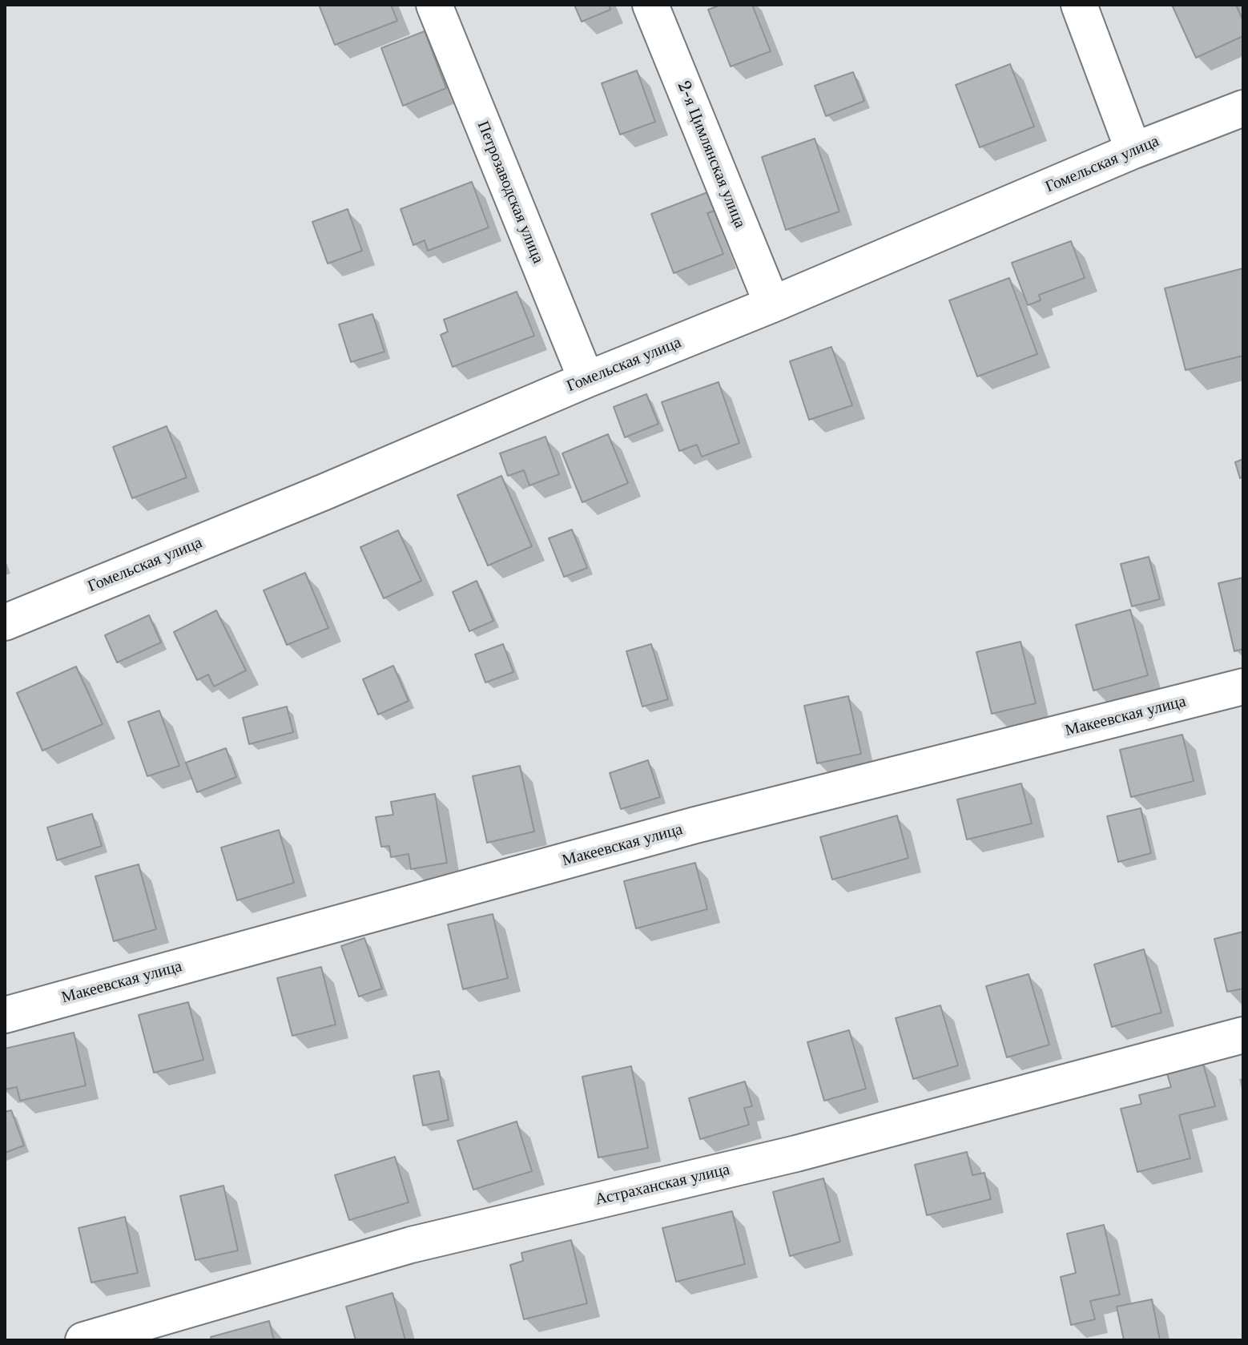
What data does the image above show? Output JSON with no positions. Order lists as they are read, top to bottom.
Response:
{
  "streets": {
    "street": [
      "2-я Цимлянская улица",
      "Гомельская улица",
      "Петрозаводская улица",
      "Макеевская улица",
      "Астраханская улица"
    ]
  },
  "crossings": [
    ["2-я Цимлянская улица", "Гомельская улица"],
    ["Гомельская улица", "Петрозаводская улица"]
  ]
}
